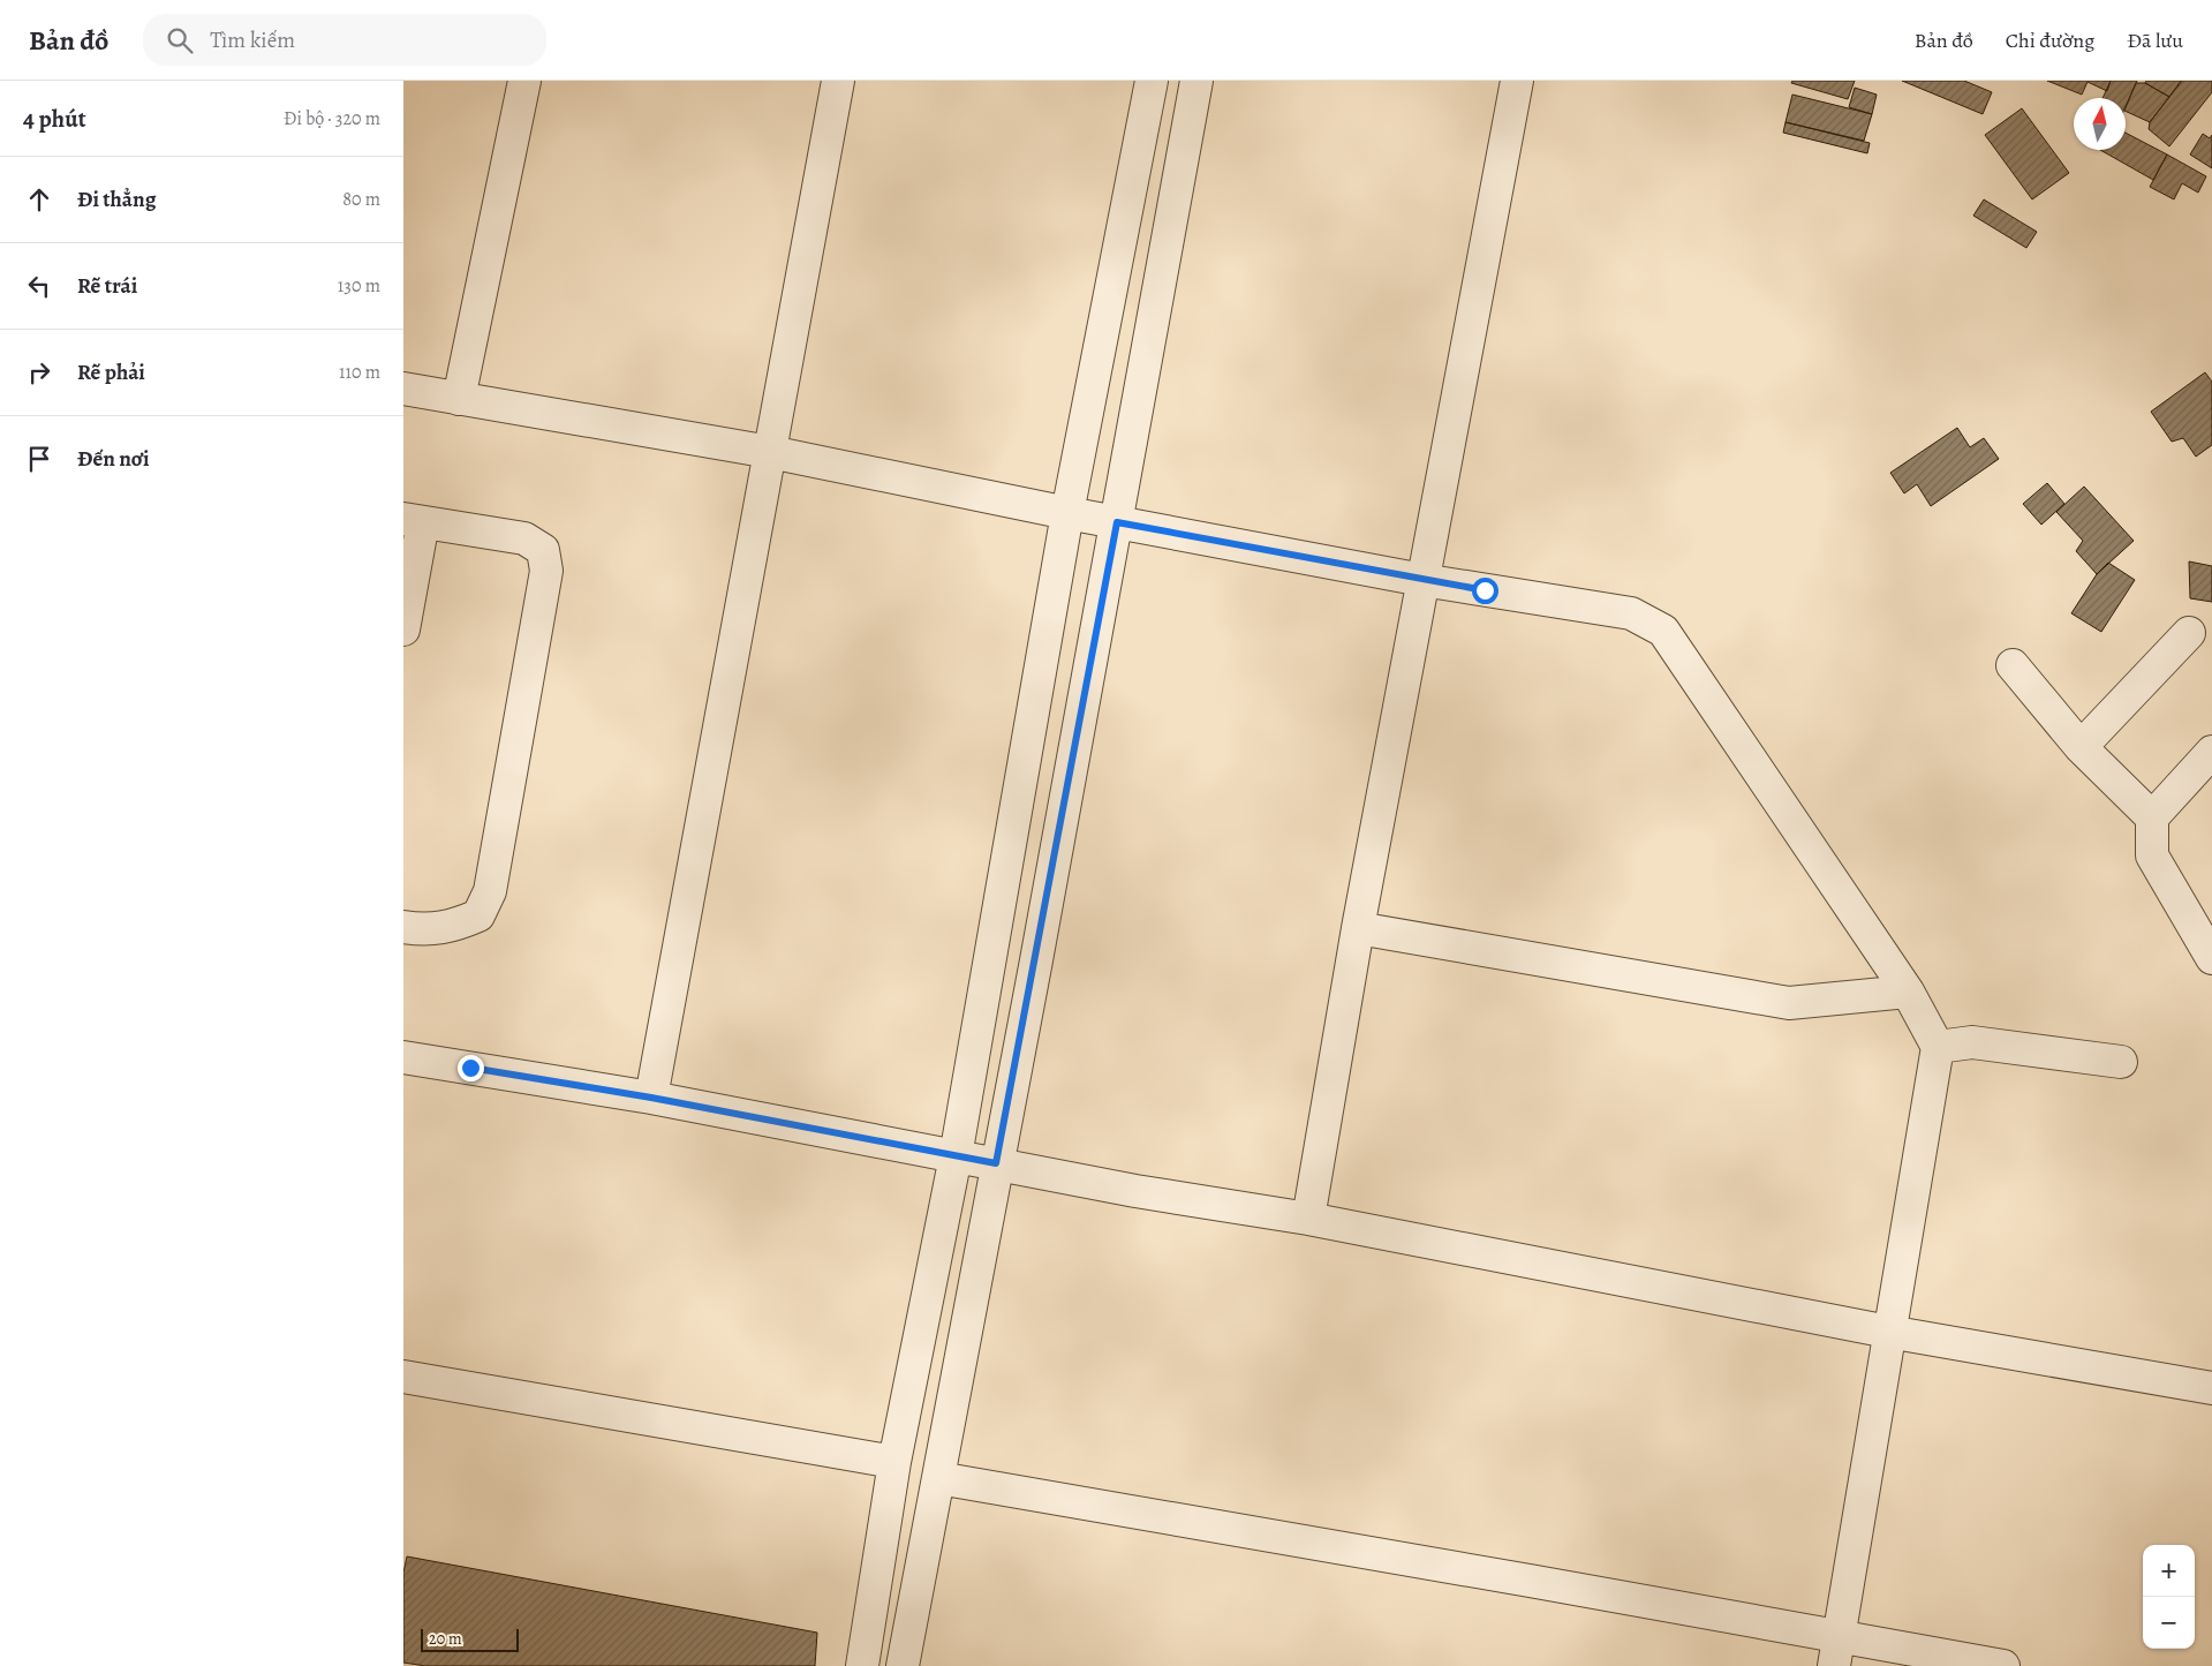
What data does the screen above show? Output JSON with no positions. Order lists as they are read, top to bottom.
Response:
{
  "scale_bar": "20 m",
  "north": "top",
  "page": {
    "header": "Bản đồ",
    "search": "Tìm kiếm",
    "nav": ["Bản đồ", "Chỉ đường", "Đã lưu"],
    "heading": ["4 phút", "Đi bộ · 320 m"],
    "list": [
      ["Đi thẳng", "80 m"],
      ["Rẽ trái", "130 m"],
      ["Rẽ phải", "110 m"],
      "Đến nơi"
    ],
    "map_buttons": ["+", "−"],
    "scale": "20 m"
  }
}
